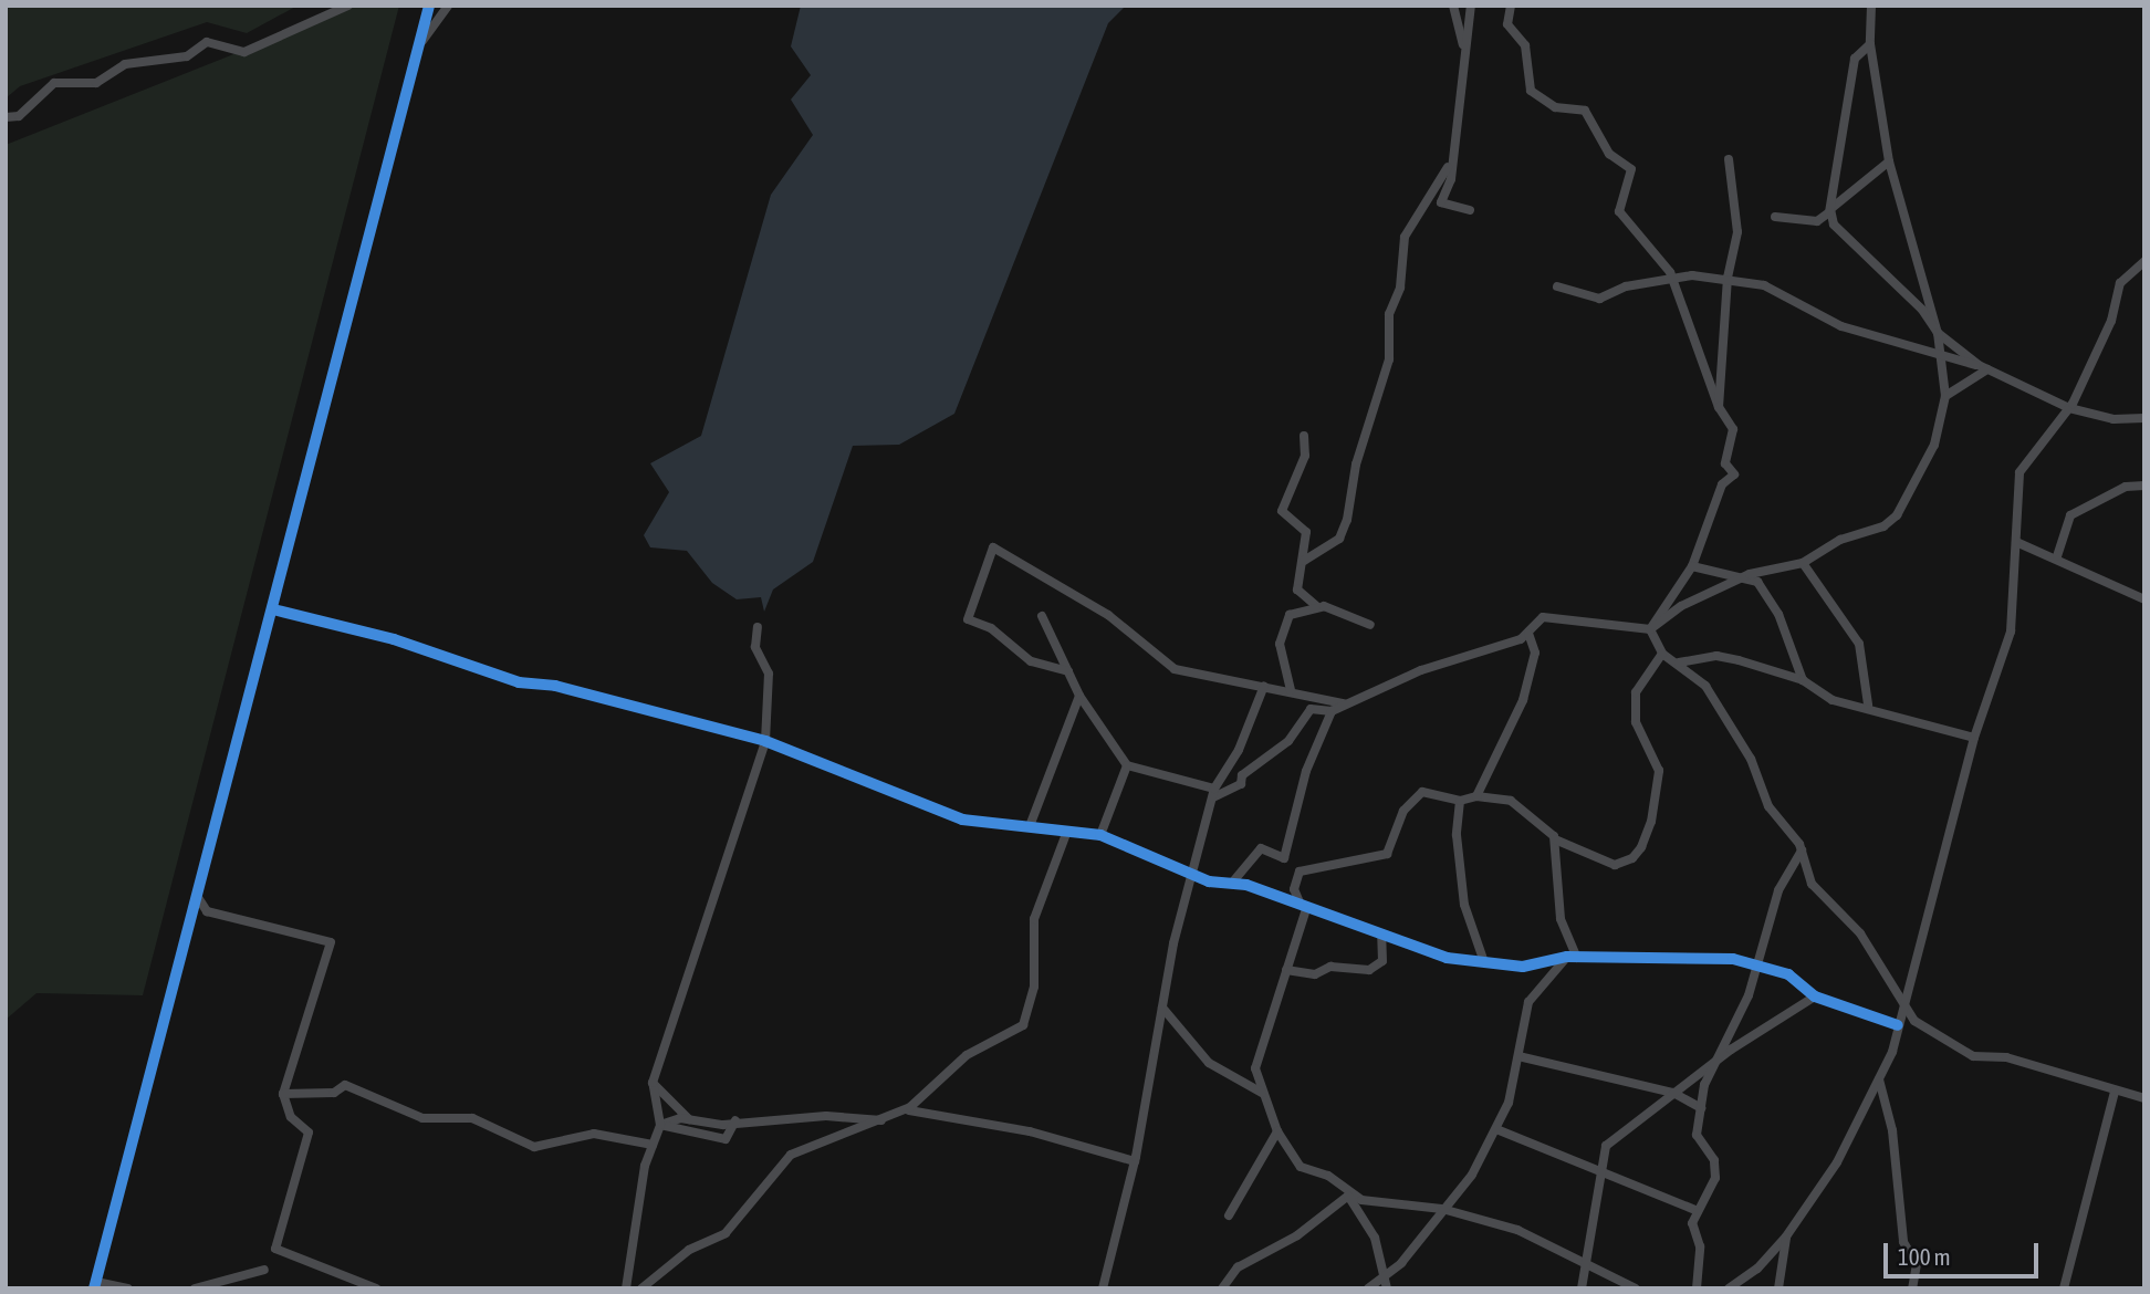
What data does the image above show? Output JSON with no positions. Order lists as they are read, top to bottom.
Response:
{
  "scale_bar": "100 m"
}
